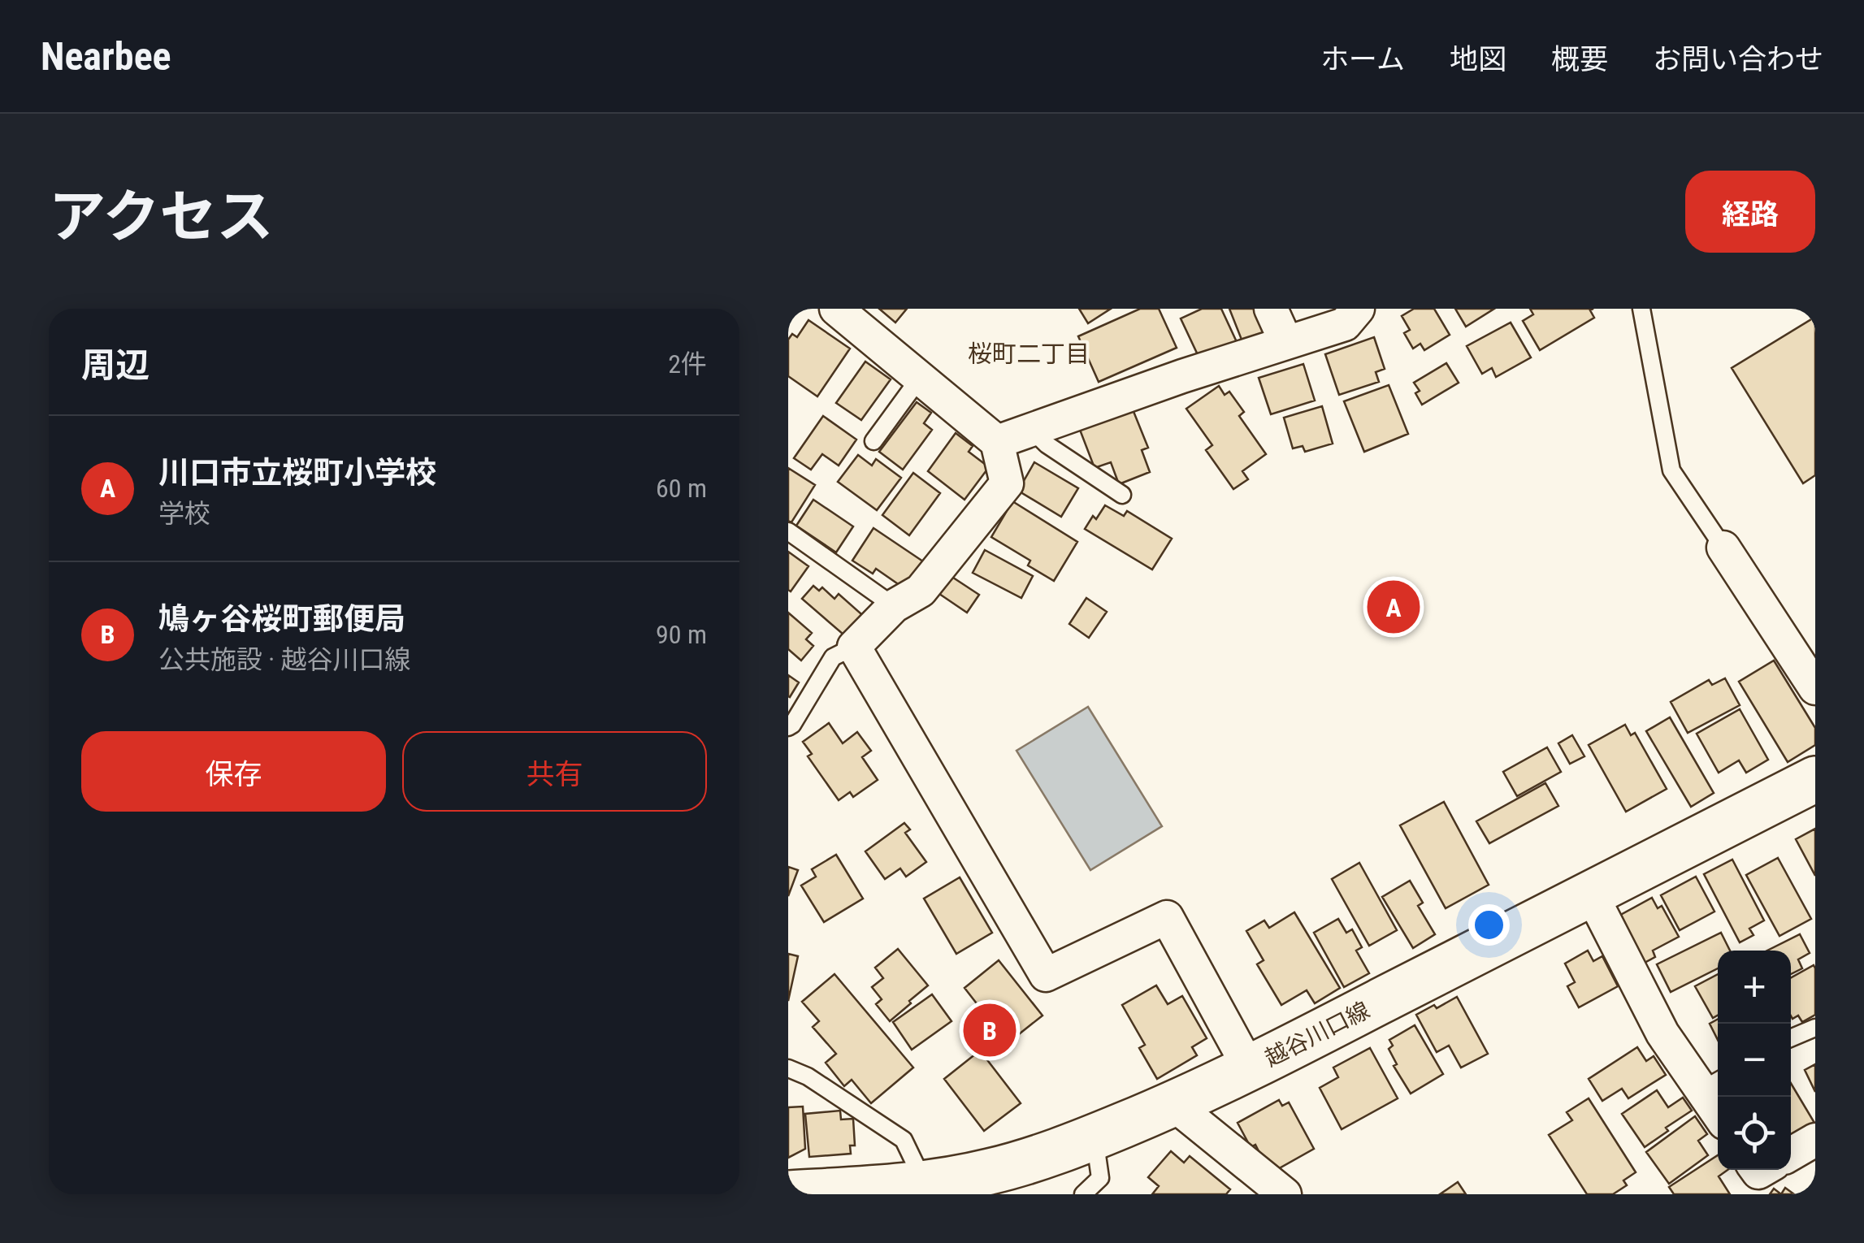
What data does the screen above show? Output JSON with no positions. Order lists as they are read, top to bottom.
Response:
{
  "streets": {
    "main road": ["越谷川口線"]
  },
  "districts": ["桜町二丁目"],
  "page": {
    "header": "Nearbee",
    "nav": [
      "ホーム",
      "地図",
      "概要",
      "お問い合わせ"
    ],
    "title": "アクセス",
    "buttons": [
      "経路",
      ["保存", "共有"]
    ],
    "heading": ["周辺", "2件"],
    "list": [
      {
        "mark": "A",
        "name": "川口市立桜町小学校",
        "note": "学校",
        "value": "60 m"
      },
      {
        "mark": "B",
        "name": "鳩ヶ谷桜町郵便局",
        "note": "公共施設 · 越谷川口線",
        "value": "90 m"
      }
    ],
    "pins": ["A", "B"],
    "map_buttons": ["+", "−"]
  }
}
